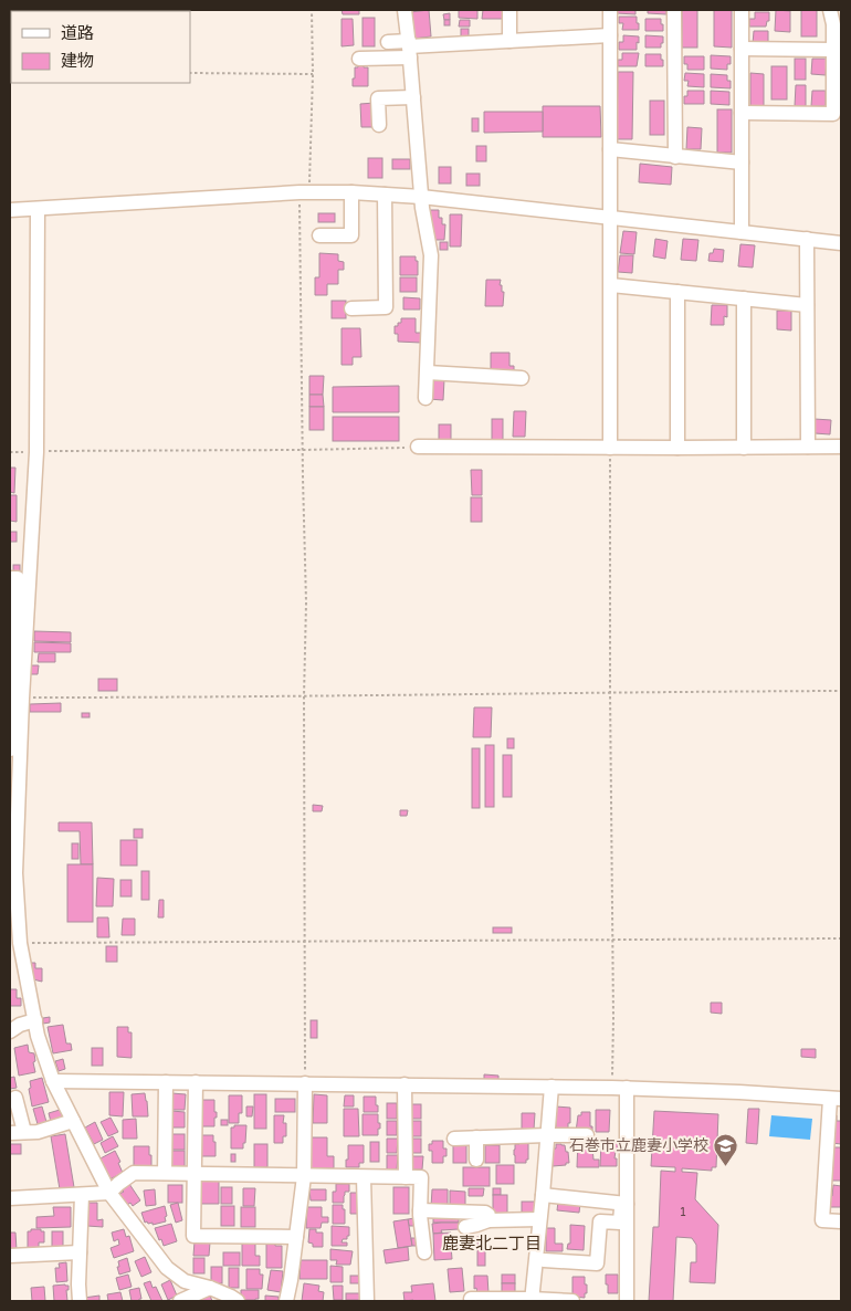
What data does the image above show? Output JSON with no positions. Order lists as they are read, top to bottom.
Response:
{
  "districts": ["鹿妻北二丁目"],
  "places": {
    "school or university": ["石巻市立鹿妻小学校"]
  },
  "house_numbers": ["1"],
  "legend": ["道路", "建物"]
}
